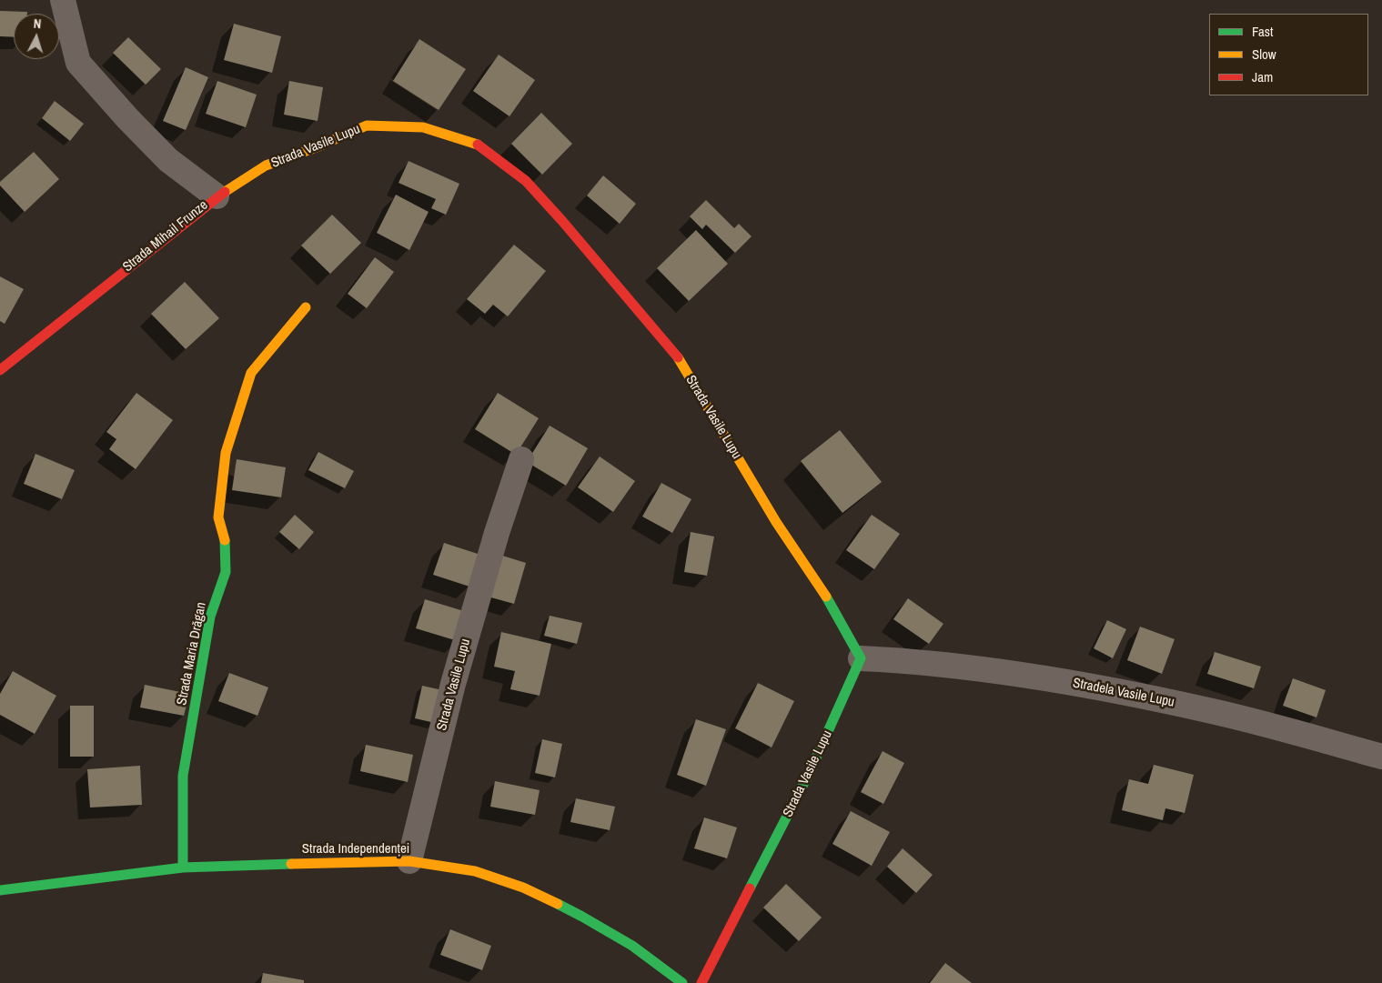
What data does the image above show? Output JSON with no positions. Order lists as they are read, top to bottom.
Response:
{
  "streets": {
    "street": [
      "Strada Vasile Lupu",
      "Strada Mihail Frunze",
      "Strada Maria Drăgan",
      "Stradela Vasile Lupu",
      "Strada Independenței"
    ]
  },
  "crossings": [
    ["Strada Vasile Lupu", "Strada Mihail Frunze"],
    ["Strada Vasile Lupu", "Stradela Vasile Lupu"],
    ["Strada Vasile Lupu", "Strada Independenței"],
    ["Strada Maria Drăgan", "Strada Independenței"]
  ],
  "legend": ["Fast", "Slow", "Jam"],
  "north": "top"
}
